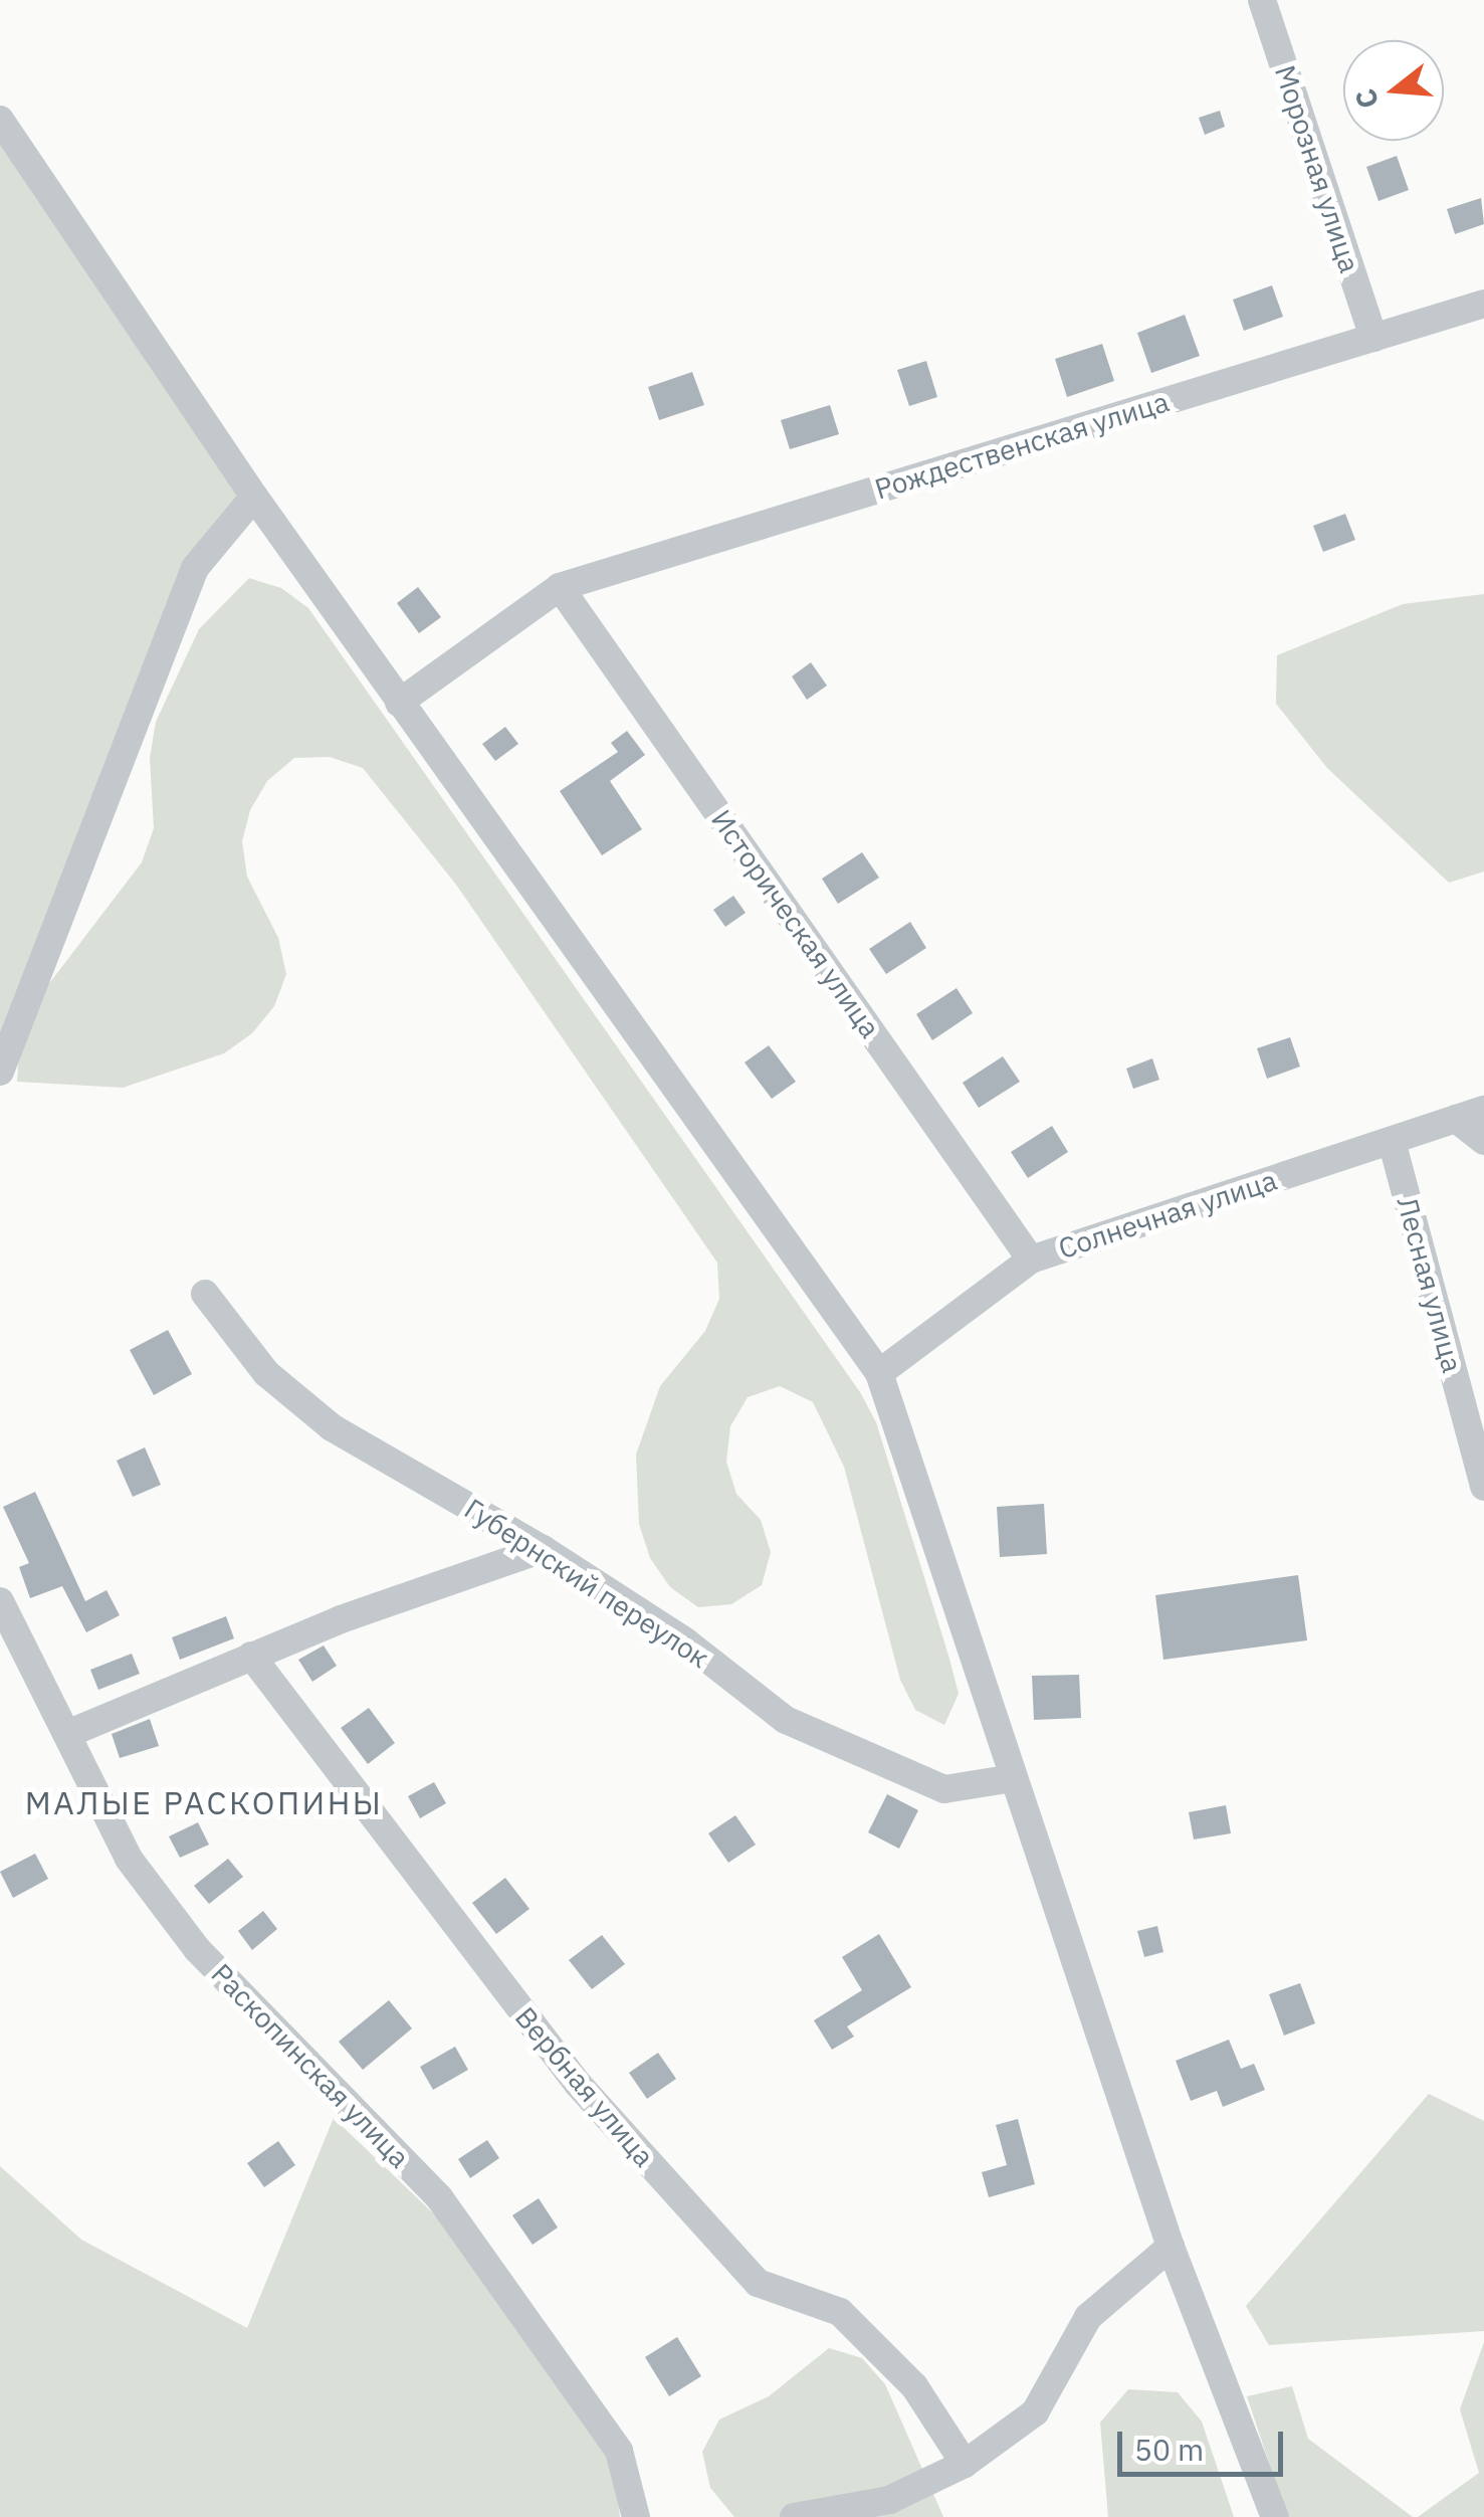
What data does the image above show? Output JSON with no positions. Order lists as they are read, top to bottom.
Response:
{
  "streets": {
    "street": [
      "Морозная улица",
      "Рождественская улица",
      "Историческая улица",
      "Солнечная улица",
      "Лесная улица",
      "Губернский переулок",
      "Раскопинская улица",
      "Вербная улица"
    ]
  },
  "crossings": [
    ["Морозная улица", "Рождественская улица"],
    ["Рождественская улица", "Историческая улица"],
    ["Историческая улица", "Солнечная улица"],
    ["Солнечная улица", "Лесная улица"]
  ],
  "districts": ["МАЛЫЕ РАСКОПИНЫ"],
  "scale_bar": "50 m",
  "north": "left"
}
